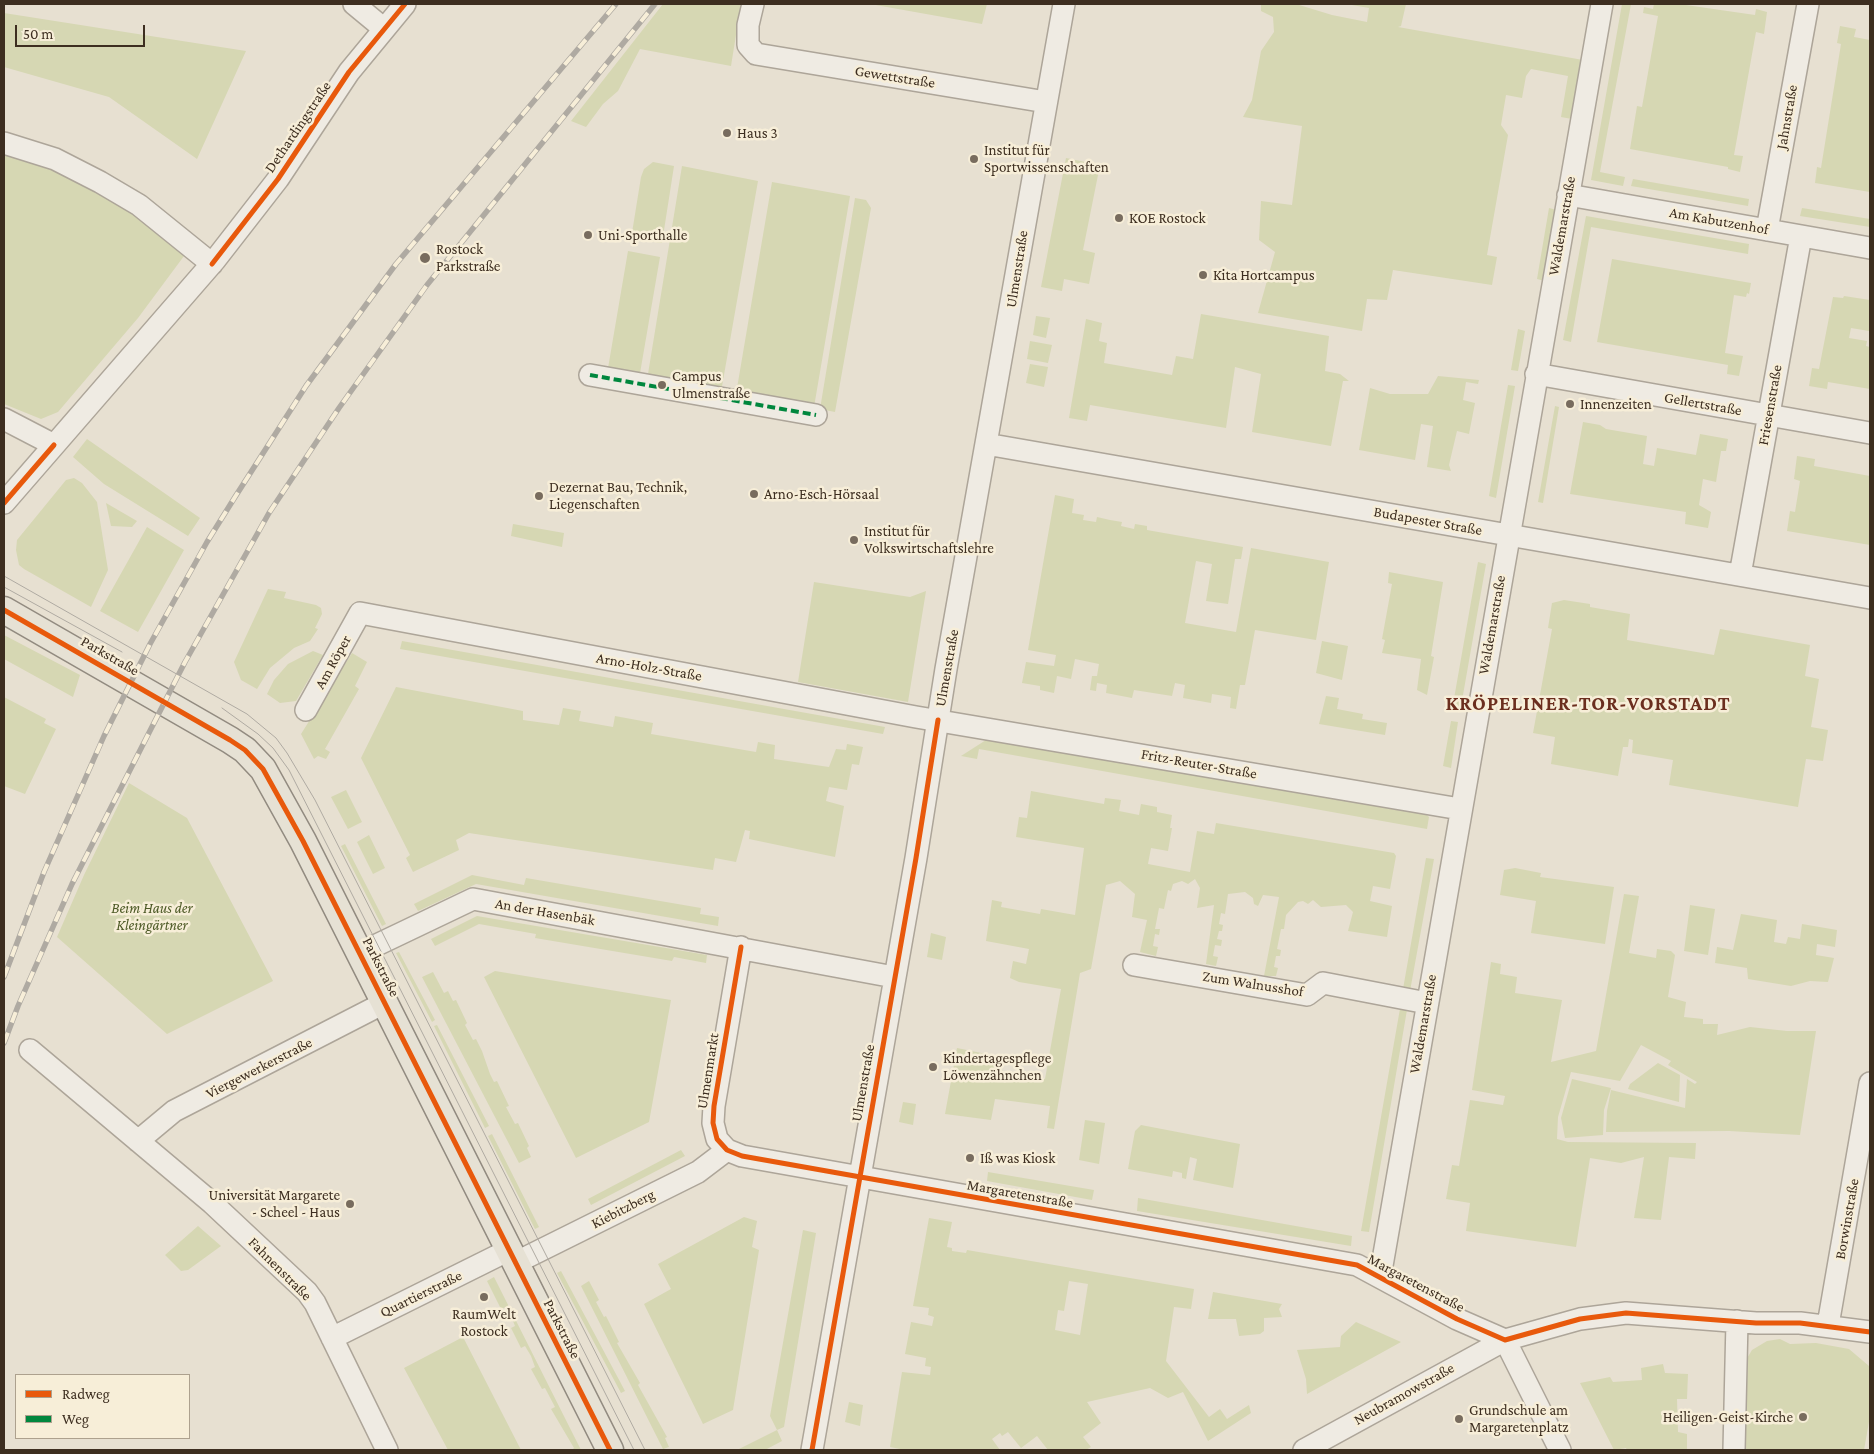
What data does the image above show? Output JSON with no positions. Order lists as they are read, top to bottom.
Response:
{
  "streets": {
    "main road": ["Parkstraße"],
    "street": [
      "Gewettstraße",
      "Jahnstraße",
      "Dethardingstraße",
      "Am Kabutzenhof",
      "Waldemarstraße",
      "Ulmenstraße",
      "Gellertstraße",
      "Friesenstraße",
      "Budapester Straße",
      "Am Röper",
      "Arno-Holz-Straße",
      "Fritz-Reuter-Straße",
      "An der Hasenbäk",
      "Zum Walnusshof",
      "Viergewerkerstraße",
      "Ulmenmarkt",
      "Margaretenstraße",
      "Kiebitzberg",
      "Borwinstraße",
      "Fahnenstraße",
      "Quartierstraße",
      "Neubramowstraße"
    ]
  },
  "crossings": [
    ["Gewettstraße", "Ulmenstraße"],
    ["Jahnstraße", "Am Kabutzenhof"],
    ["Am Kabutzenhof", "Waldemarstraße"],
    ["Am Kabutzenhof", "Friesenstraße"],
    ["Waldemarstraße", "Gellertstraße"],
    ["Waldemarstraße", "Budapester Straße"],
    ["Waldemarstraße", "Fritz-Reuter-Straße"],
    ["Waldemarstraße", "Zum Walnusshof"],
    ["Waldemarstraße", "Margaretenstraße"],
    ["Ulmenstraße", "Budapester Straße"],
    ["Ulmenstraße", "Arno-Holz-Straße"],
    ["Ulmenstraße", "Fritz-Reuter-Straße"],
    ["Ulmenstraße", "Margaretenstraße"],
    ["Gellertstraße", "Friesenstraße"],
    ["Friesenstraße", "Budapester Straße"],
    ["Parkstraße", "An der Hasenbäk"],
    ["Parkstraße", "Viergewerkerstraße"],
    ["Parkstraße", "Kiebitzberg"],
    ["Parkstraße", "Quartierstraße"],
    ["Am Röper", "Arno-Holz-Straße"],
    ["Arno-Holz-Straße", "Fritz-Reuter-Straße"],
    ["An der Hasenbäk", "Ulmenmarkt"],
    ["Viergewerkerstraße", "Fahnenstraße"],
    ["Ulmenmarkt", "Kiebitzberg"],
    ["Margaretenstraße", "Neubramowstraße"],
    ["Kiebitzberg", "Quartierstraße"],
    ["Fahnenstraße", "Quartierstraße"]
  ],
  "districts": ["KRÖPELINER-TOR-VORSTADT"],
  "parks": ["Beim Haus der Kleingärtner"],
  "places": [
    "Haus 3",
    "Institut für Sportwissenschaften",
    "KOE Rostock",
    "Uni-Sporthalle",
    "Rostock Parkstraße",
    "Kita Hortcampus",
    "Campus Ulmenstraße",
    "Innenzeiten",
    "Arno-Esch-Hörsaal",
    "Dezernat Bau, Technik, Liegenschaften",
    "Institut für Volkswirtschaftslehre",
    "Kindertagespflege Löwenzähnchen",
    "Iß was Kiosk",
    "Universität Margarete - Scheel - Haus",
    "RaumWelt Rostock",
    "Heiligen-Geist-Kirche",
    "Grundschule am Margaretenplatz"
  ],
  "legend": ["Radweg", "Weg"],
  "scale_bar": "50 m"
}
